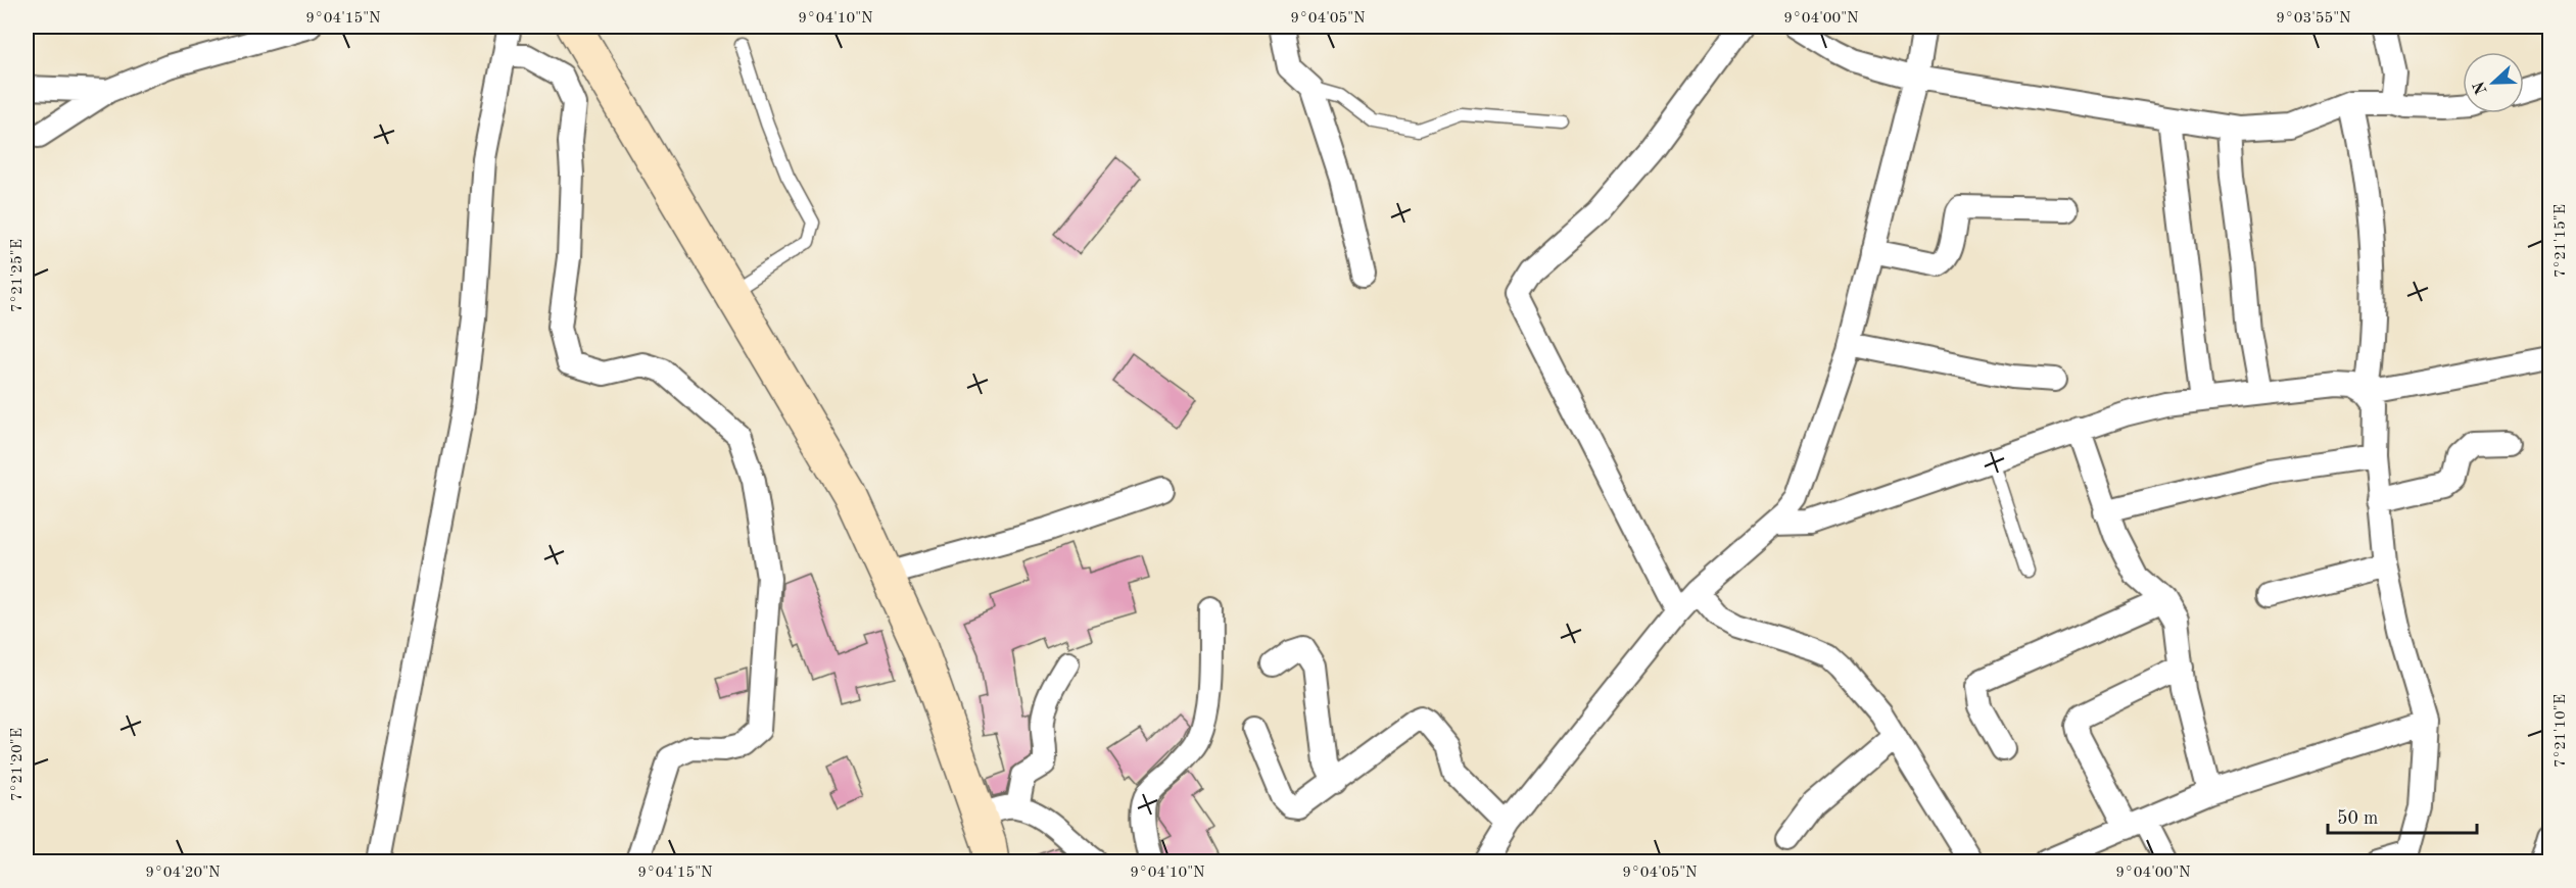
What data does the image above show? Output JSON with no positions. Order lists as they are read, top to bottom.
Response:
{
  "scale_bar": "50 m",
  "north": "left",
  "coordinates": [
    "9°04'15\"N",
    "9°04'10\"N",
    "9°04'05\"N",
    "9°04'00\"N",
    "9°03'55\"N",
    "7°21'15\"E",
    "7°21'25\"E",
    "7°21'10\"E",
    "7°21'20\"E",
    "9°04'20\"N"
  ]
}
